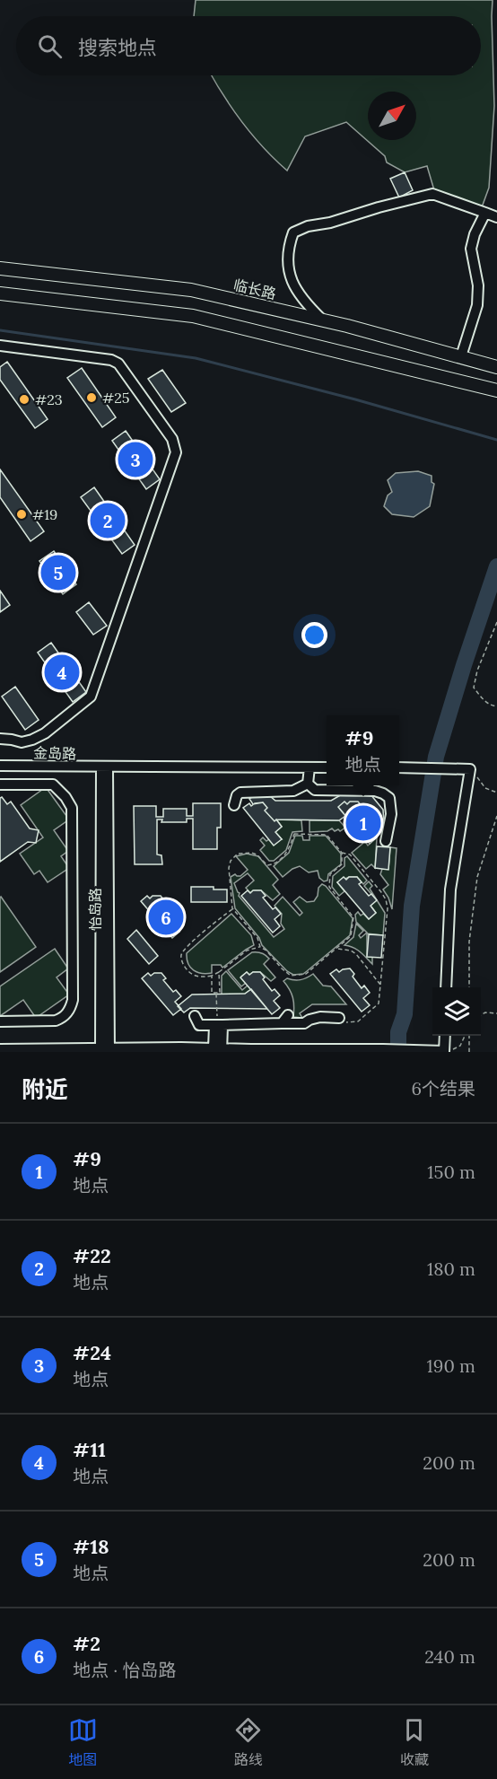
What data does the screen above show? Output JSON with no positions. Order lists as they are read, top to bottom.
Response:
{
  "streets": {
    "main road": ["临长路"],
    "street": ["金岛路"]
  },
  "places": ["#25", "#23", "#19"],
  "north": "top right",
  "page": {
    "search": "搜索地点",
    "pins": [
      "3",
      "2",
      "5",
      "4",
      "1",
      "6"
    ],
    "popup": ["#9", "地点"],
    "heading": ["附近", "6个结果"],
    "list": [
      {
        "mark": "1",
        "name": "#9",
        "note": "地点",
        "value": "150 m"
      },
      {
        "mark": "2",
        "name": "#22",
        "note": "地点",
        "value": "180 m"
      },
      {
        "mark": "3",
        "name": "#24",
        "note": "地点",
        "value": "190 m"
      },
      {
        "mark": "4",
        "name": "#11",
        "note": "地点",
        "value": "200 m"
      },
      {
        "mark": "5",
        "name": "#18",
        "note": "地点",
        "value": "200 m"
      },
      {
        "mark": "6",
        "name": "#2",
        "note": "地点 · 怡岛路",
        "value": "240 m"
      }
    ],
    "nav": ["地图", "路线", "收藏"]
  }
}
